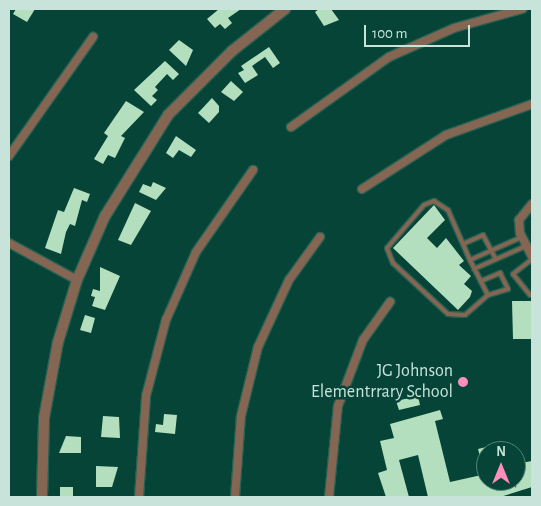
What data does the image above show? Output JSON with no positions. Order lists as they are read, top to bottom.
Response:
{
  "places": ["JG Johnson Elementrrary School"],
  "scale_bar": "100 m",
  "north": "top"
}
